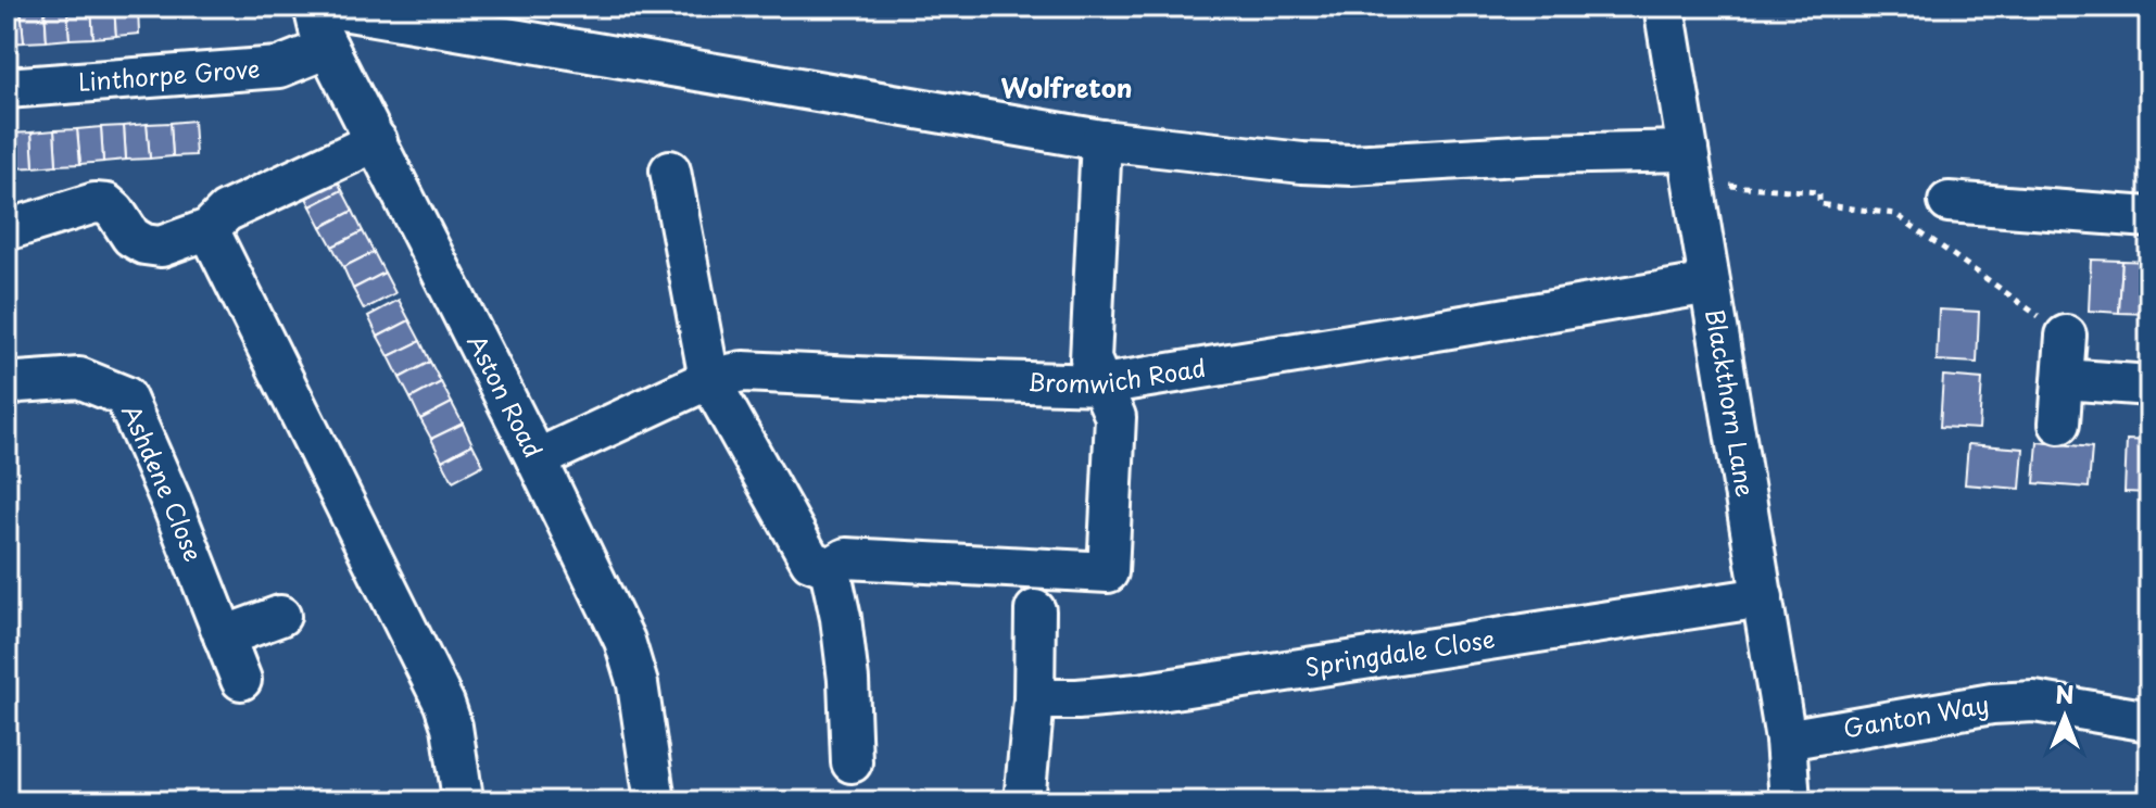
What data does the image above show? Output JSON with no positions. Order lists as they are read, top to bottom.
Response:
{
  "streets": {
    "street": [
      "Linthorpe Grove",
      "Bromwich Road",
      "Aston Road",
      "Blackthorn Lane",
      "Ashdene Close",
      "Springdale Close",
      "Ganton Way"
    ]
  },
  "crossings": [
    ["Linthorpe Grove", "Aston Road"],
    ["Bromwich Road", "Aston Road"],
    ["Bromwich Road", "Blackthorn Lane"],
    ["Blackthorn Lane", "Springdale Close"],
    ["Blackthorn Lane", "Ganton Way"]
  ],
  "districts": ["Wolfreton"],
  "north": "top"
}
